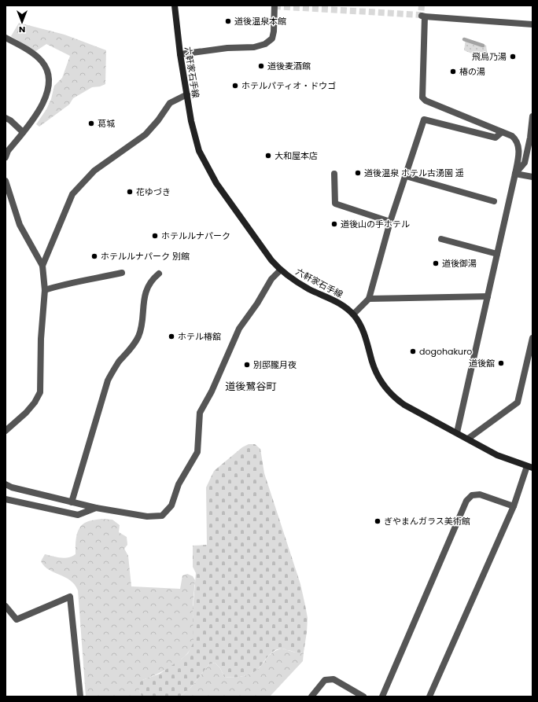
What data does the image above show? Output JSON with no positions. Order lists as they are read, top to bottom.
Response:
{
  "streets": {
    "main road": ["六軒家石手線"]
  },
  "districts": ["道後鷺谷町"],
  "places": [
    "道後温泉本館",
    "飛鳥乃湯",
    "道後麦酒館",
    "椿の湯",
    "ホテルパティオ・ドウゴ",
    "葛城",
    "大和屋本店",
    "道後温泉 ホテル古湧園 遥",
    "花ゆづき",
    "道後山の手ホテル",
    "ホテルルナパーク",
    "ホテルルナパーク 別館",
    "道後御湯",
    "ホテル椿舘",
    "dogohakuro",
    "道後舘",
    "別邸朧月夜",
    "ぎやまんガラス美術館"
  ],
  "north": "bottom"
}
